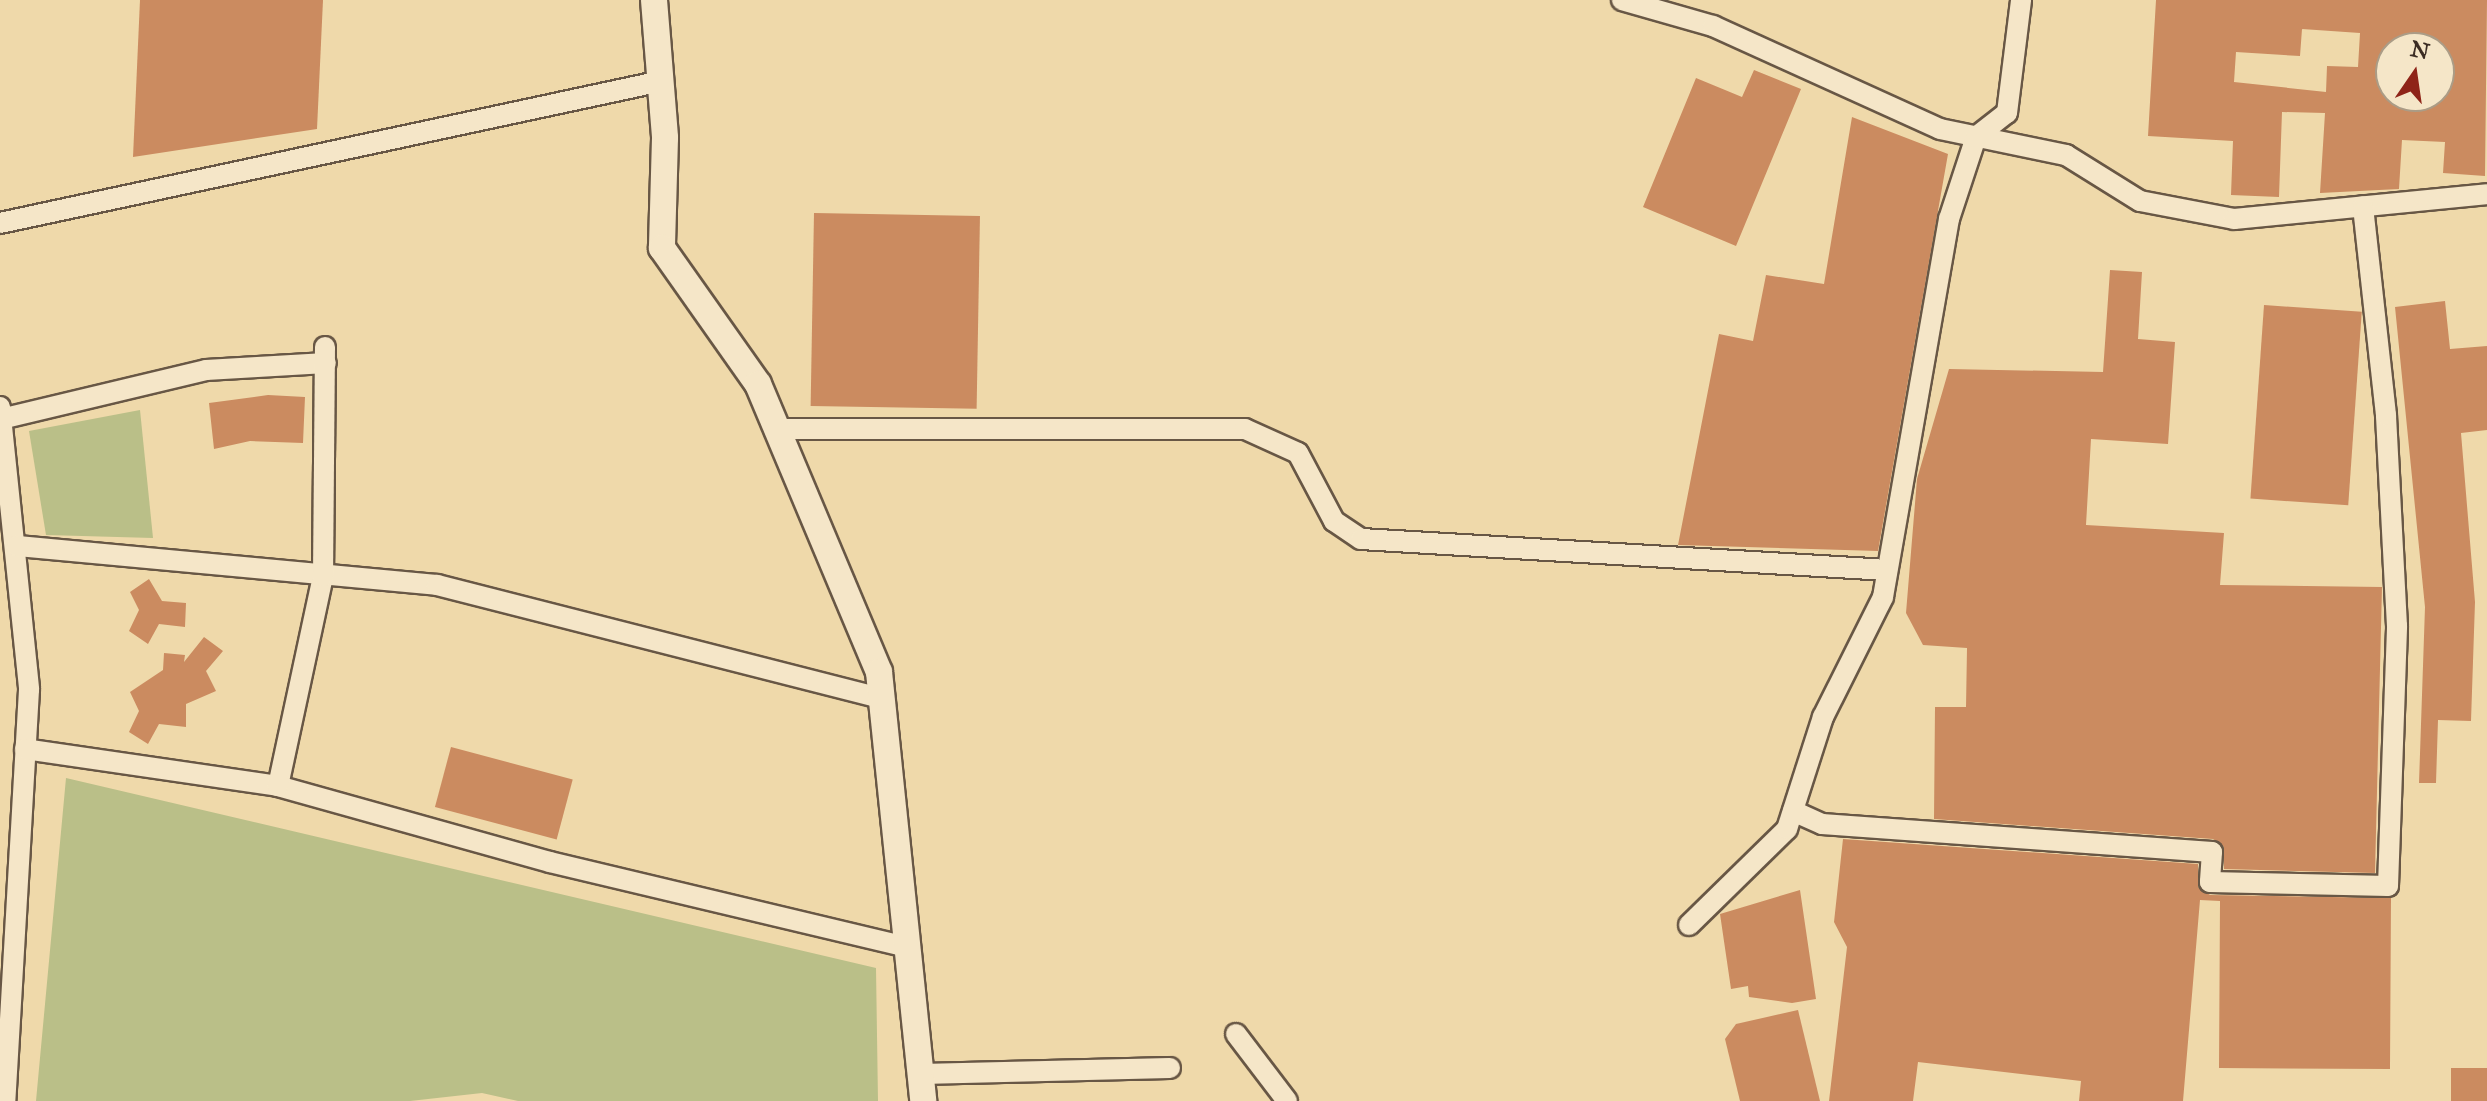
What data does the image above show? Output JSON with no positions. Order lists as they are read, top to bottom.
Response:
{
  "north": "top"
}
